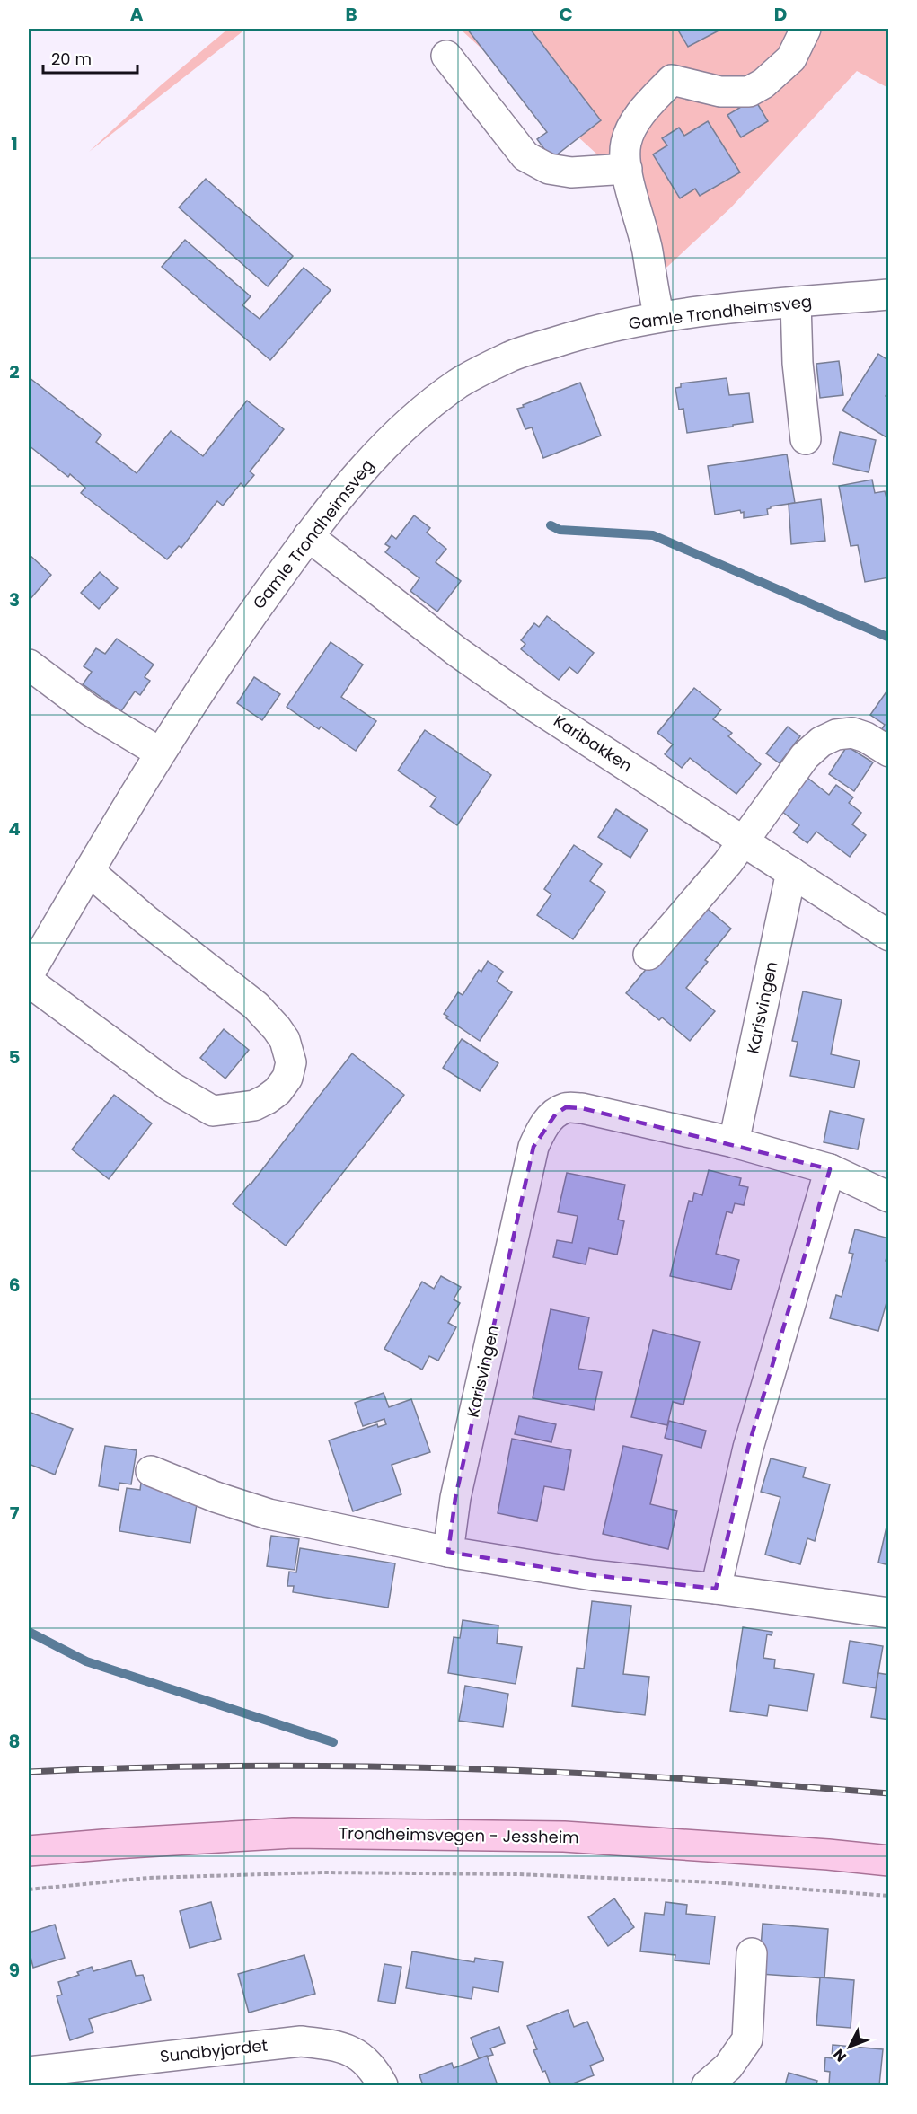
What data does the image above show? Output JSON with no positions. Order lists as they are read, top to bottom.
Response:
{
  "streets": {
    "main road": ["Trondheimsvegen - Jessheim"],
    "street": [
      "Gamle Trondheimsveg",
      "Karibakken",
      "Karisvingen",
      "Sundbyjordet"
    ]
  },
  "crossings": [
    ["Gamle Trondheimsveg", "Karibakken"],
    ["Karibakken", "Karisvingen"]
  ],
  "scale_bar": "20 m",
  "north": "bottom left",
  "grid": {
    "columns": [
      "A",
      "B",
      "C",
      "D"
    ],
    "rows": [
      "1",
      "2",
      "3",
      "4",
      "5",
      "6",
      "7",
      "8",
      "9"
    ]
  }
}
